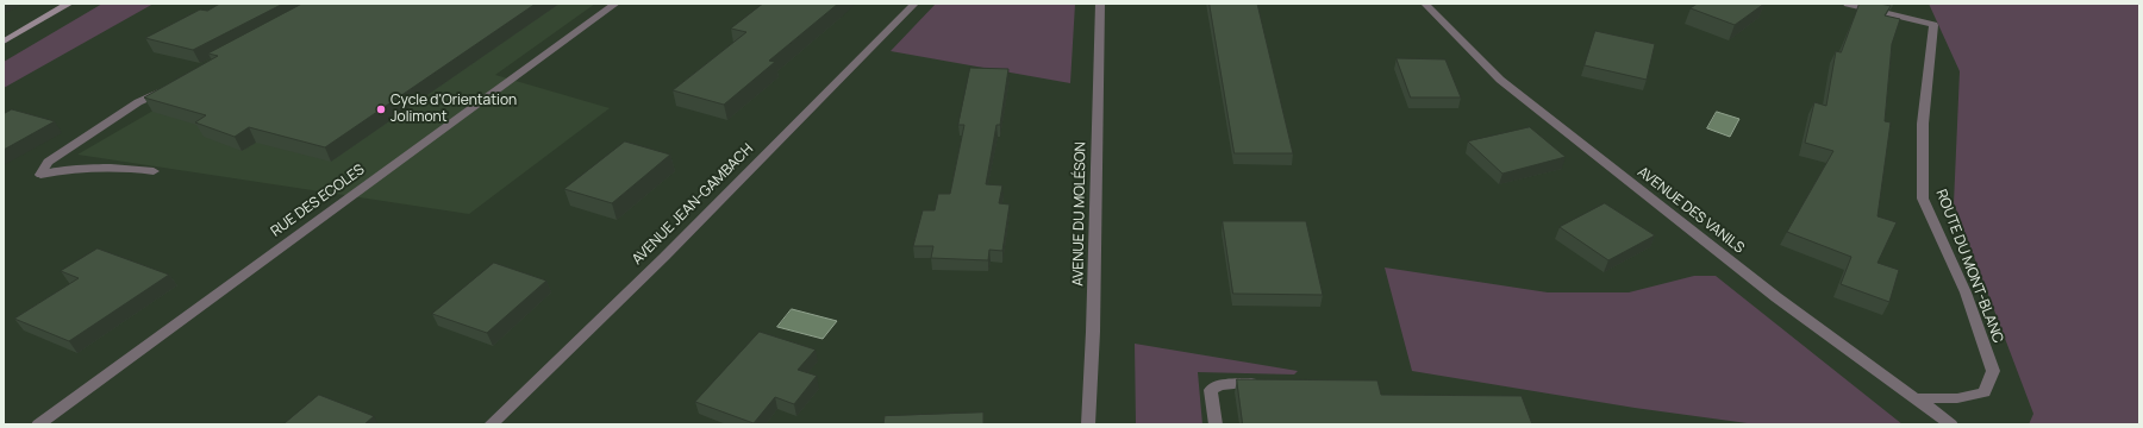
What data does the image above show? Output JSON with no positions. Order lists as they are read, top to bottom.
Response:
{
  "streets": {
    "street": [
      "RUE DES ECOLES",
      "AVENUE JEAN-GAMBACH",
      "AVENUE DES VANILS",
      "AVENUE DU MOLÉSON",
      "ROUTE DU MONT-BLANC"
    ]
  },
  "crossings": [
    ["AVENUE DES VANILS", "ROUTE DU MONT-BLANC"]
  ],
  "places": ["Cycle d'Orientation Jolimont"]
}
